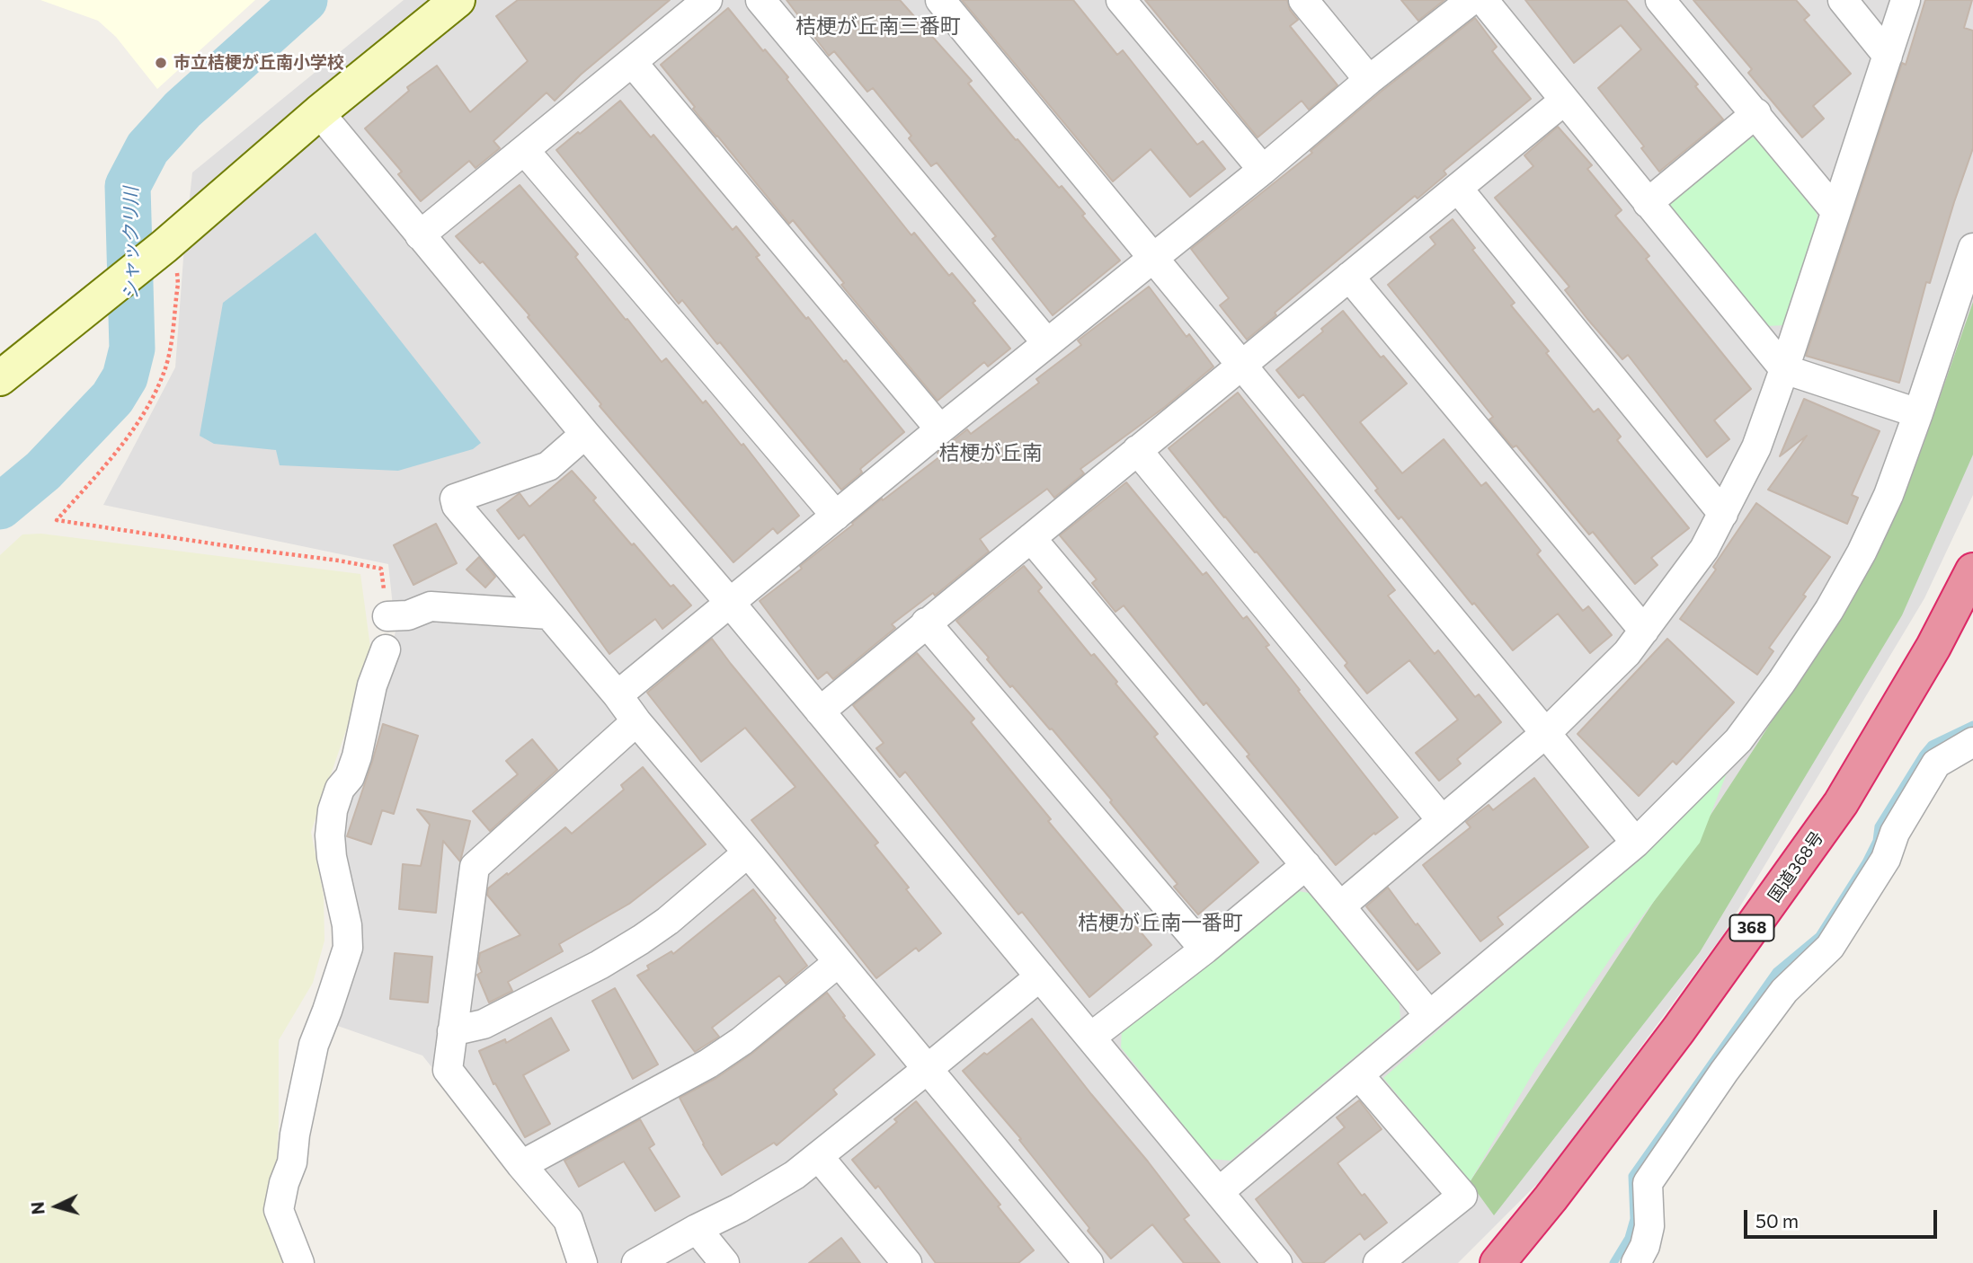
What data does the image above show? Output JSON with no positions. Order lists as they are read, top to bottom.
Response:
{
  "streets": {
    "highway": ["国道368号", "368"]
  },
  "districts": ["桔梗が丘南三番町", "桔梗が丘南", "桔梗が丘南一番町"],
  "water": ["シャックリ川"],
  "places": ["市立桔梗が丘南小学校"],
  "scale_bar": "50 m",
  "north": "left"
}
